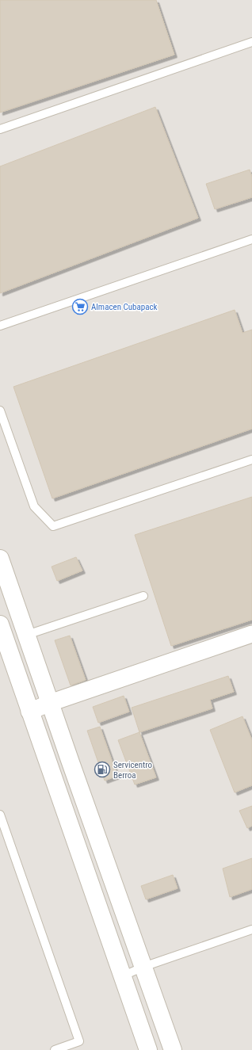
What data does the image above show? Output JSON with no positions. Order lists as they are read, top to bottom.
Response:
{
  "places": {
    "supermarket": ["Almacen Cubapack"],
    "fuel station": ["Servicentro Berroa"]
  }
}
